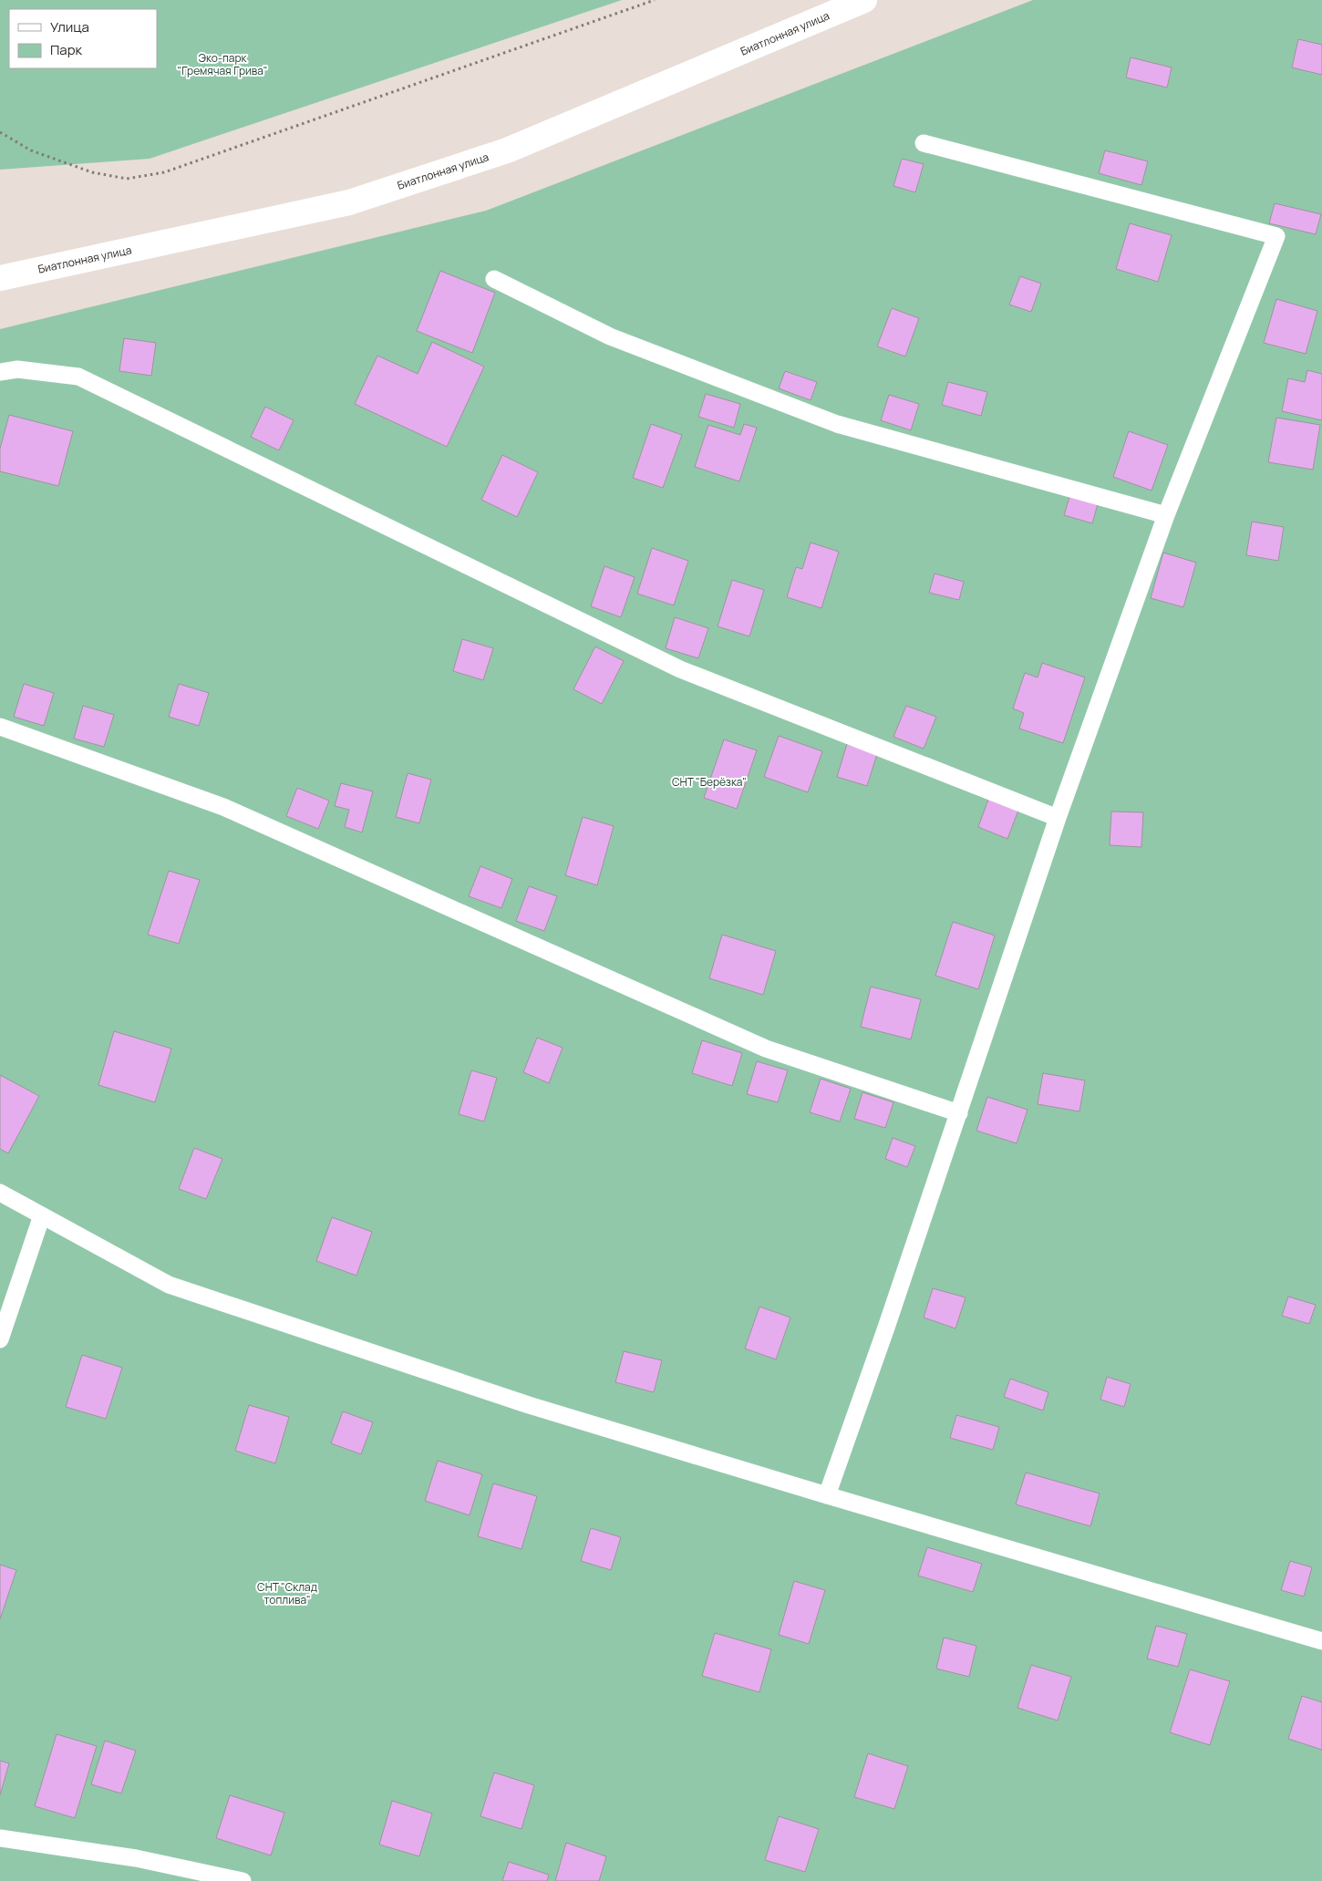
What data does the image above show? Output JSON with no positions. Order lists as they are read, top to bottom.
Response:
{
  "streets": {
    "street": ["Биатлонная улица"]
  },
  "parks": ["Эко-парк \"Гремячая Грива\"", "СНТ \"Берёзка\"", "СНТ \"Склад топлива\""],
  "legend": ["Улица", "Парк"]
}
